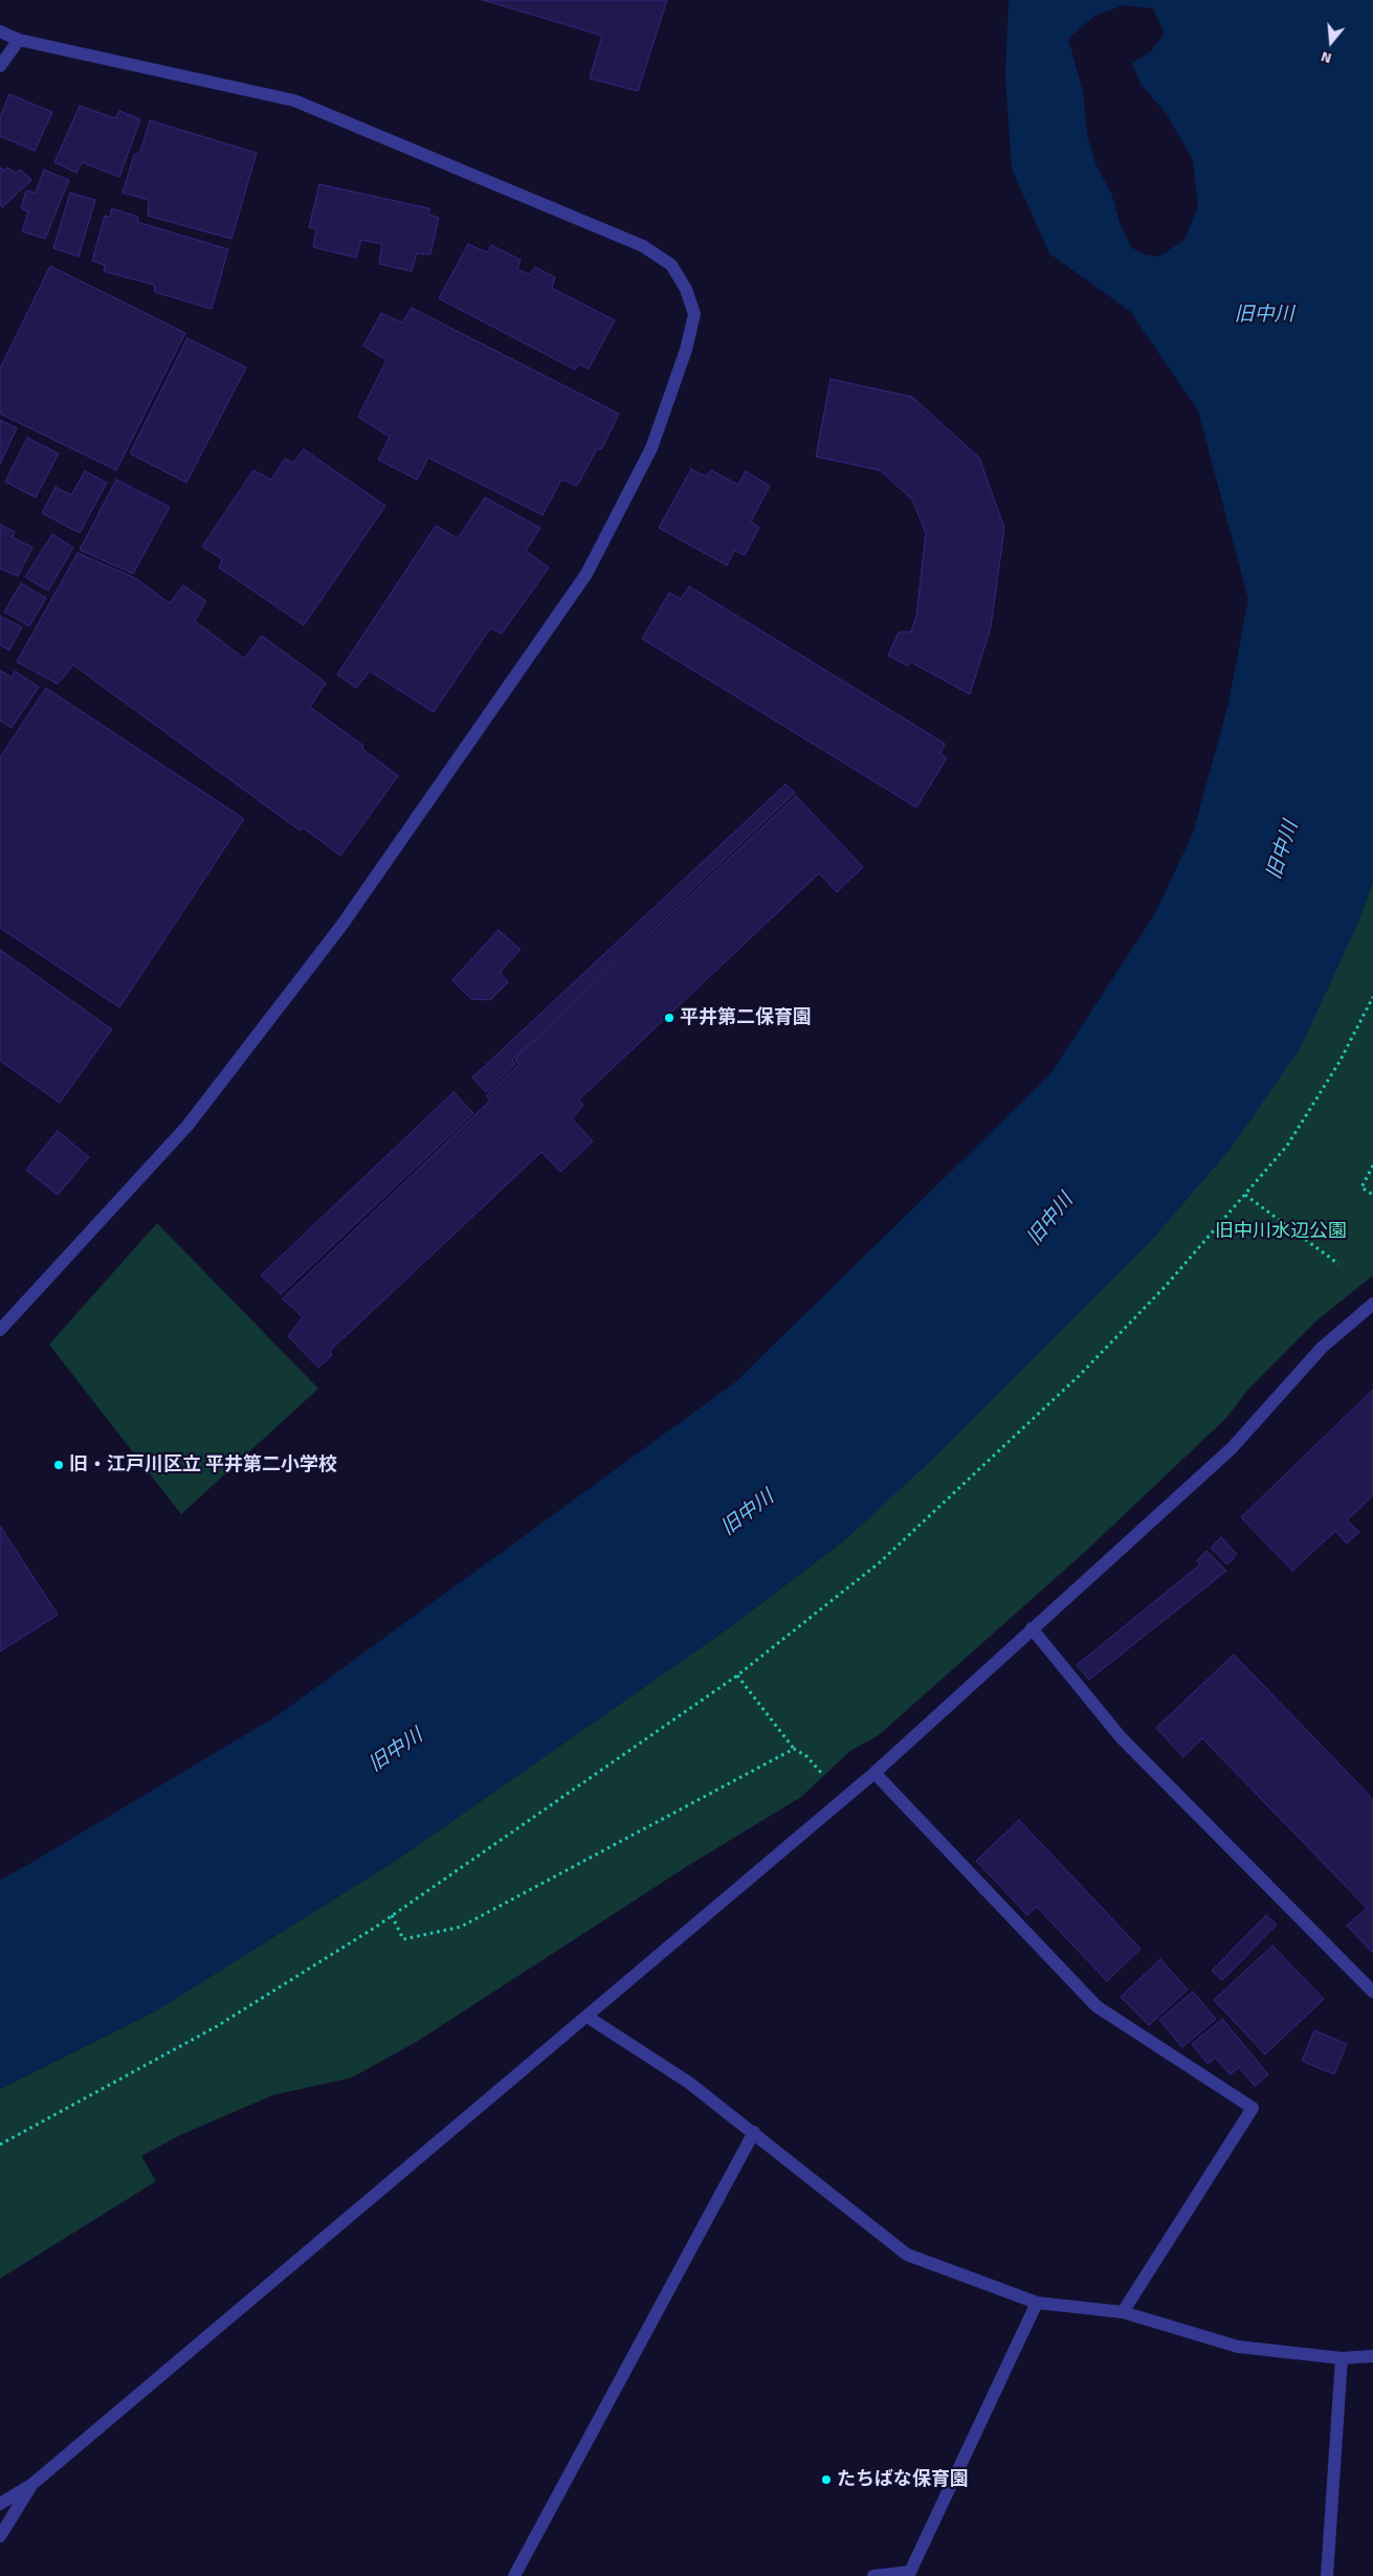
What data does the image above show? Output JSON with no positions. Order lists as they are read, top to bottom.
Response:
{
  "water": ["旧中川"],
  "parks": ["旧中川水辺公園"],
  "places": ["平井第二保育園", "旧・江戸川区立 平井第二小学校", "たちばな保育園"],
  "north": "bottom"
}
